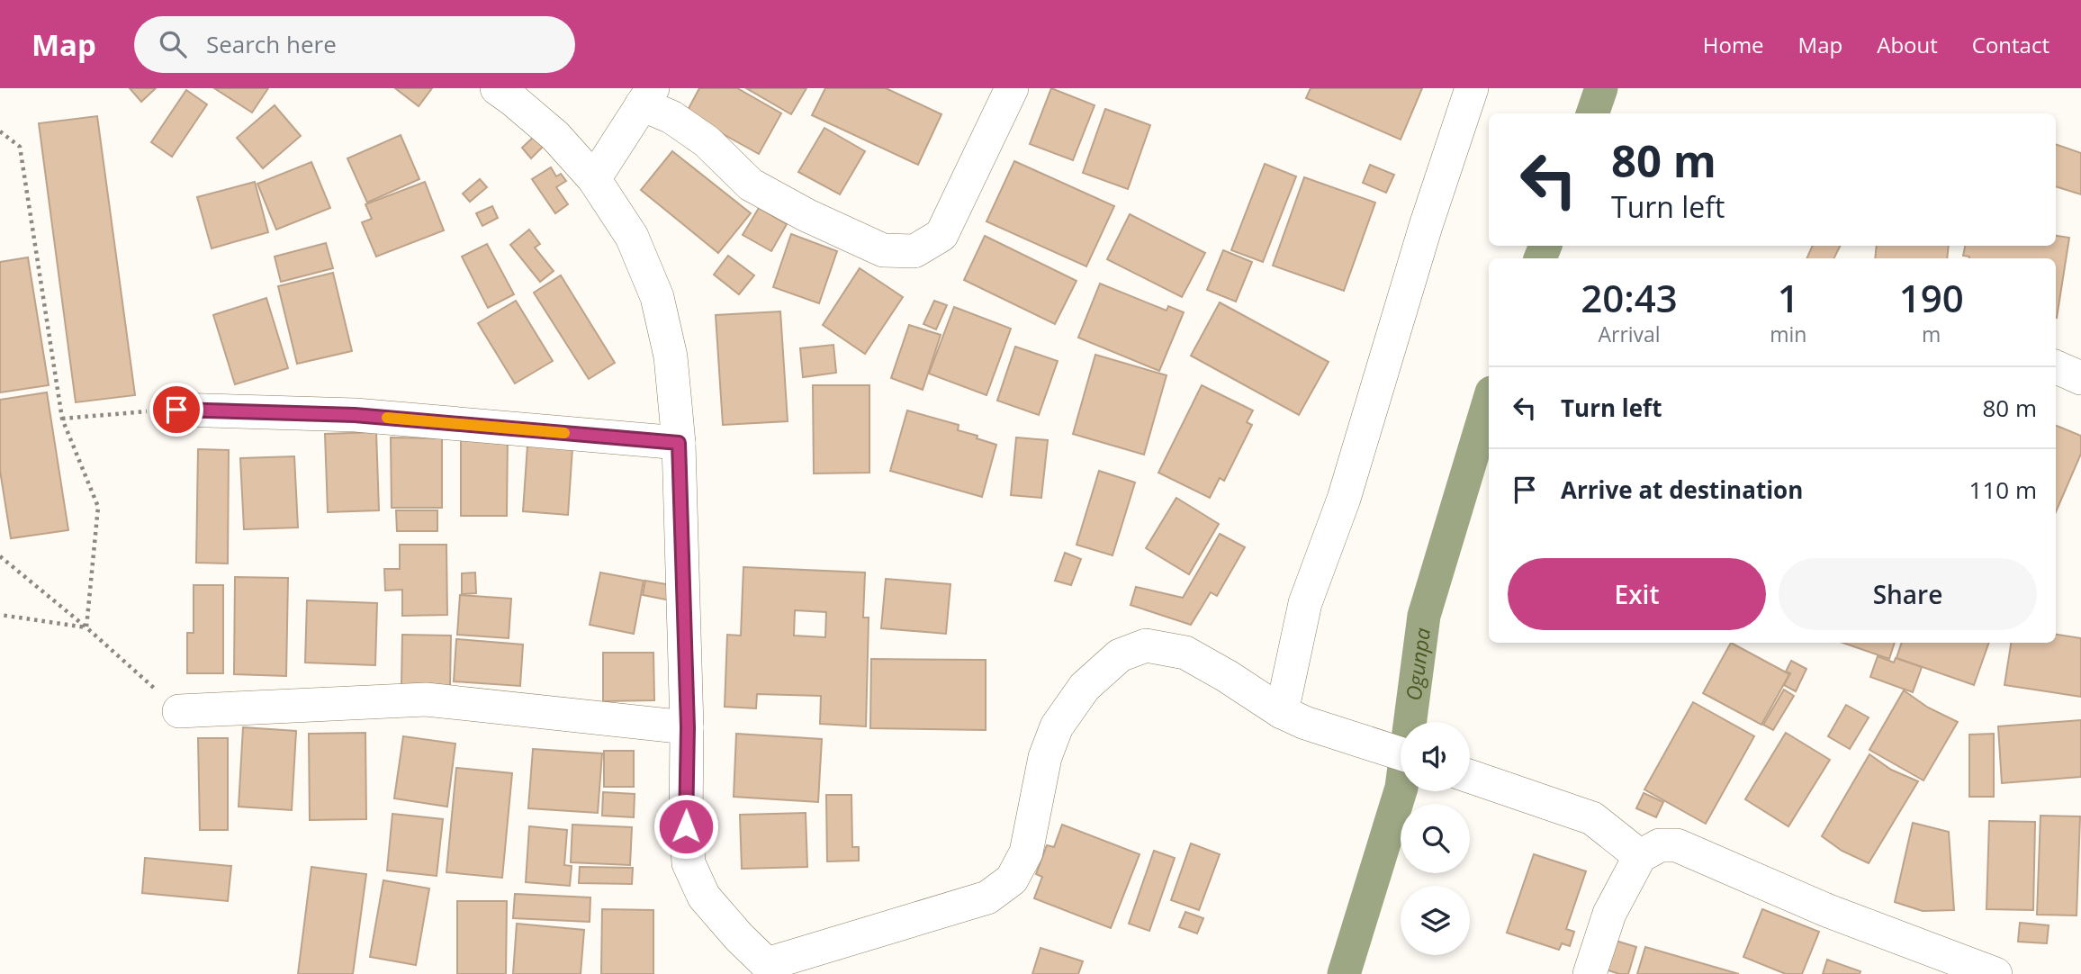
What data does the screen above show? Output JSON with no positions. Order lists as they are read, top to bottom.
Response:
{
  "water": ["Ogunpa"],
  "page": {
    "header": "Map",
    "search": "Search here",
    "nav": [
      "Home",
      "Map",
      "About",
      "Contact"
    ],
    "turn": ["80 m", "Turn left"],
    "eta": [
      "20:43",
      "Arrival",
      "1",
      "min",
      "190",
      "m"
    ],
    "list": [
      {
        "name": "Turn left",
        "value": "80 m"
      },
      {
        "name": "Arrive at destination",
        "value": "110 m"
      }
    ],
    "buttons": ["Exit", "Share"]
  }
}
